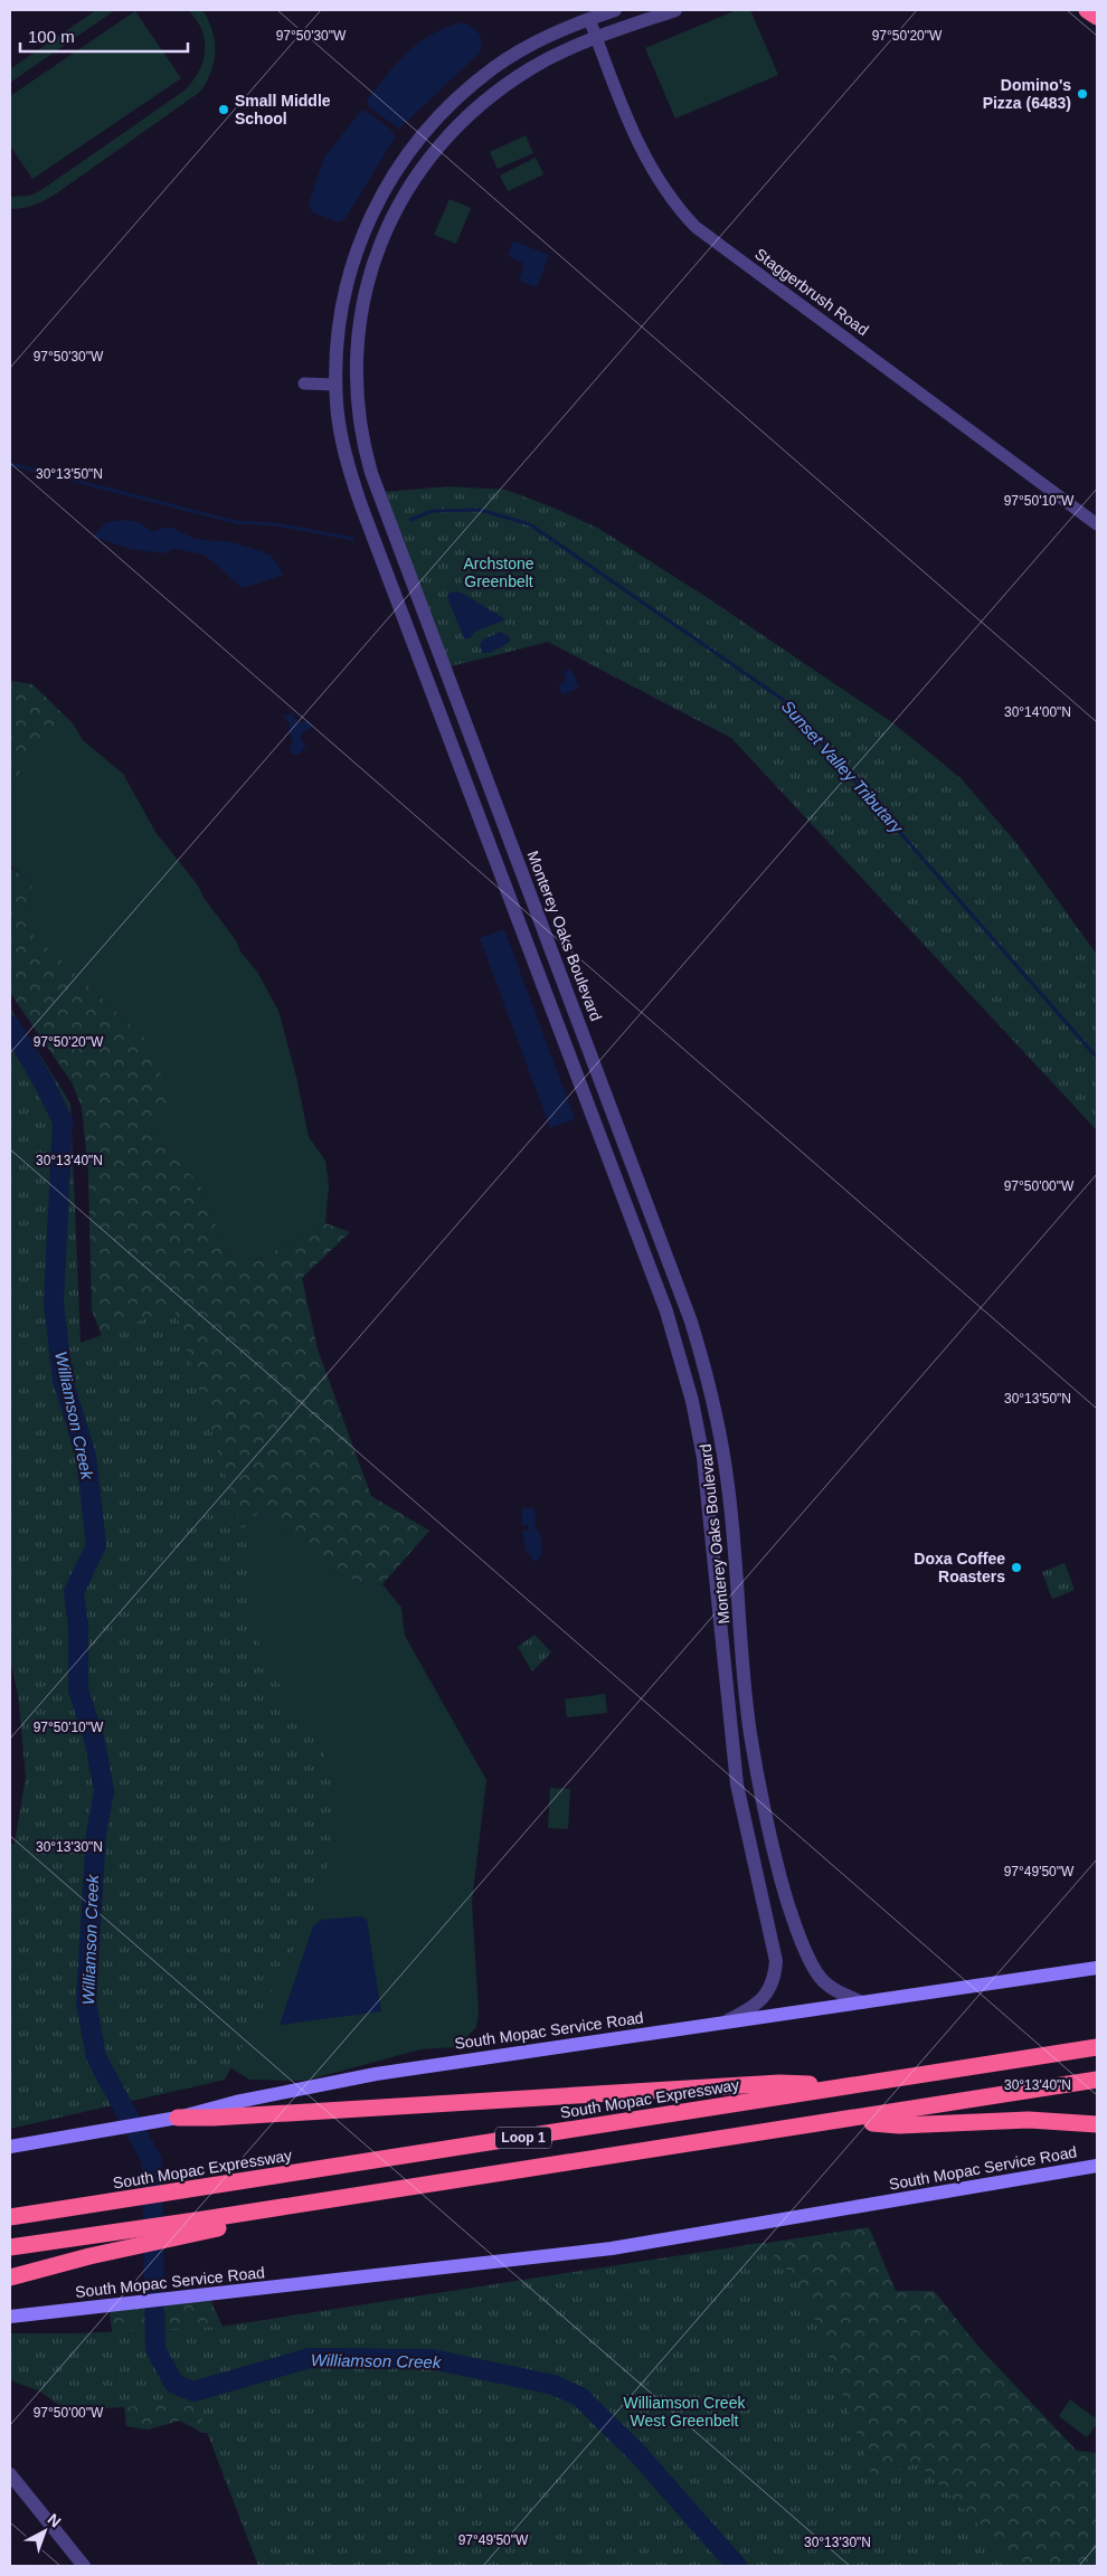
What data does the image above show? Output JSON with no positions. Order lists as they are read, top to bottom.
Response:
{
  "streets": {
    "highway": ["South Mopac Expressway", "Loop 1"],
    "main road": ["South Mopac Service Road"],
    "street": ["Staggerbrush Road", "Monterey Oaks Boulevard"]
  },
  "crossings": [
    ["Staggerbrush Road", "Monterey Oaks Boulevard"],
    ["Monterey Oaks Boulevard", "South Mopac Service Road"]
  ],
  "water": ["Sunset Valley Tributary", "Williamson Creek"],
  "parks": ["Archstone Greenbelt", "Williamson Creek West Greenbelt"],
  "places": ["Domino's Pizza (6483)", "Small Middle School", "Doxa Coffee Roasters"],
  "scale_bar": "100 m",
  "north": "top right",
  "coordinates": [
    "97°50'30\"W",
    "97°50'20\"W",
    "30°13'50\"N",
    "97°50'10\"W",
    "30°14'00\"N",
    "30°13'40\"N",
    "97°50'00\"W",
    "30°13'30\"N",
    "97°49'50\"W"
  ]
}
